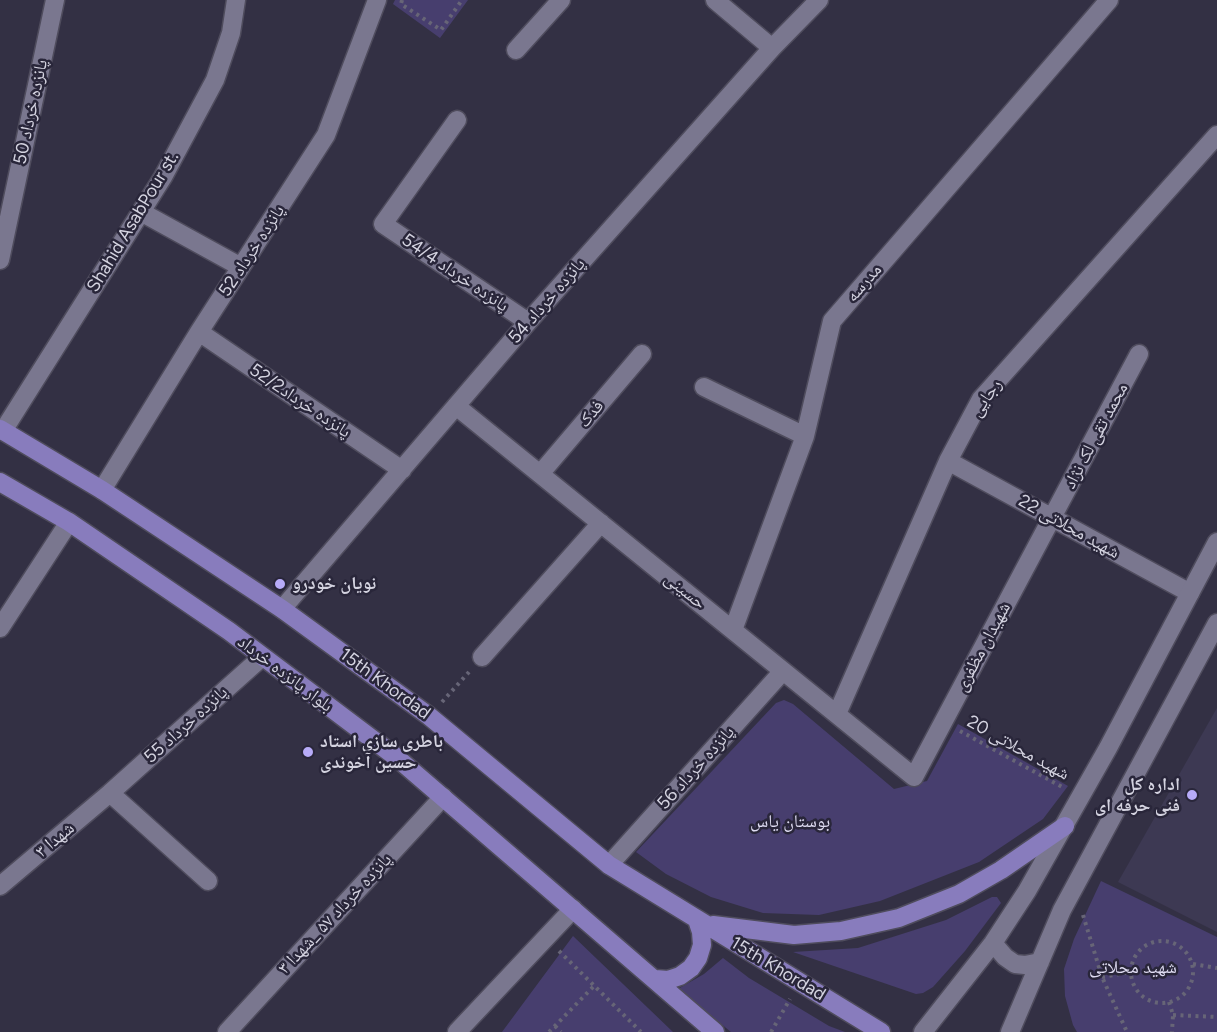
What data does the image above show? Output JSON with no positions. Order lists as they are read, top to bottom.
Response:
{
  "streets": {
    "main road": ["بلوار پانزده خرداد", "15th Khordad"],
    "street": [
      "پانزده خرداد 50",
      "Shahid AsabPour st.",
      "پانزده خرداد 52",
      "پانزده خرداد 54/4",
      "مدرسه",
      "پانزده خرداد 54",
      "رجایی",
      "پانزده خرداد52/2",
      "فدک",
      "محمد تقی لک نژاد",
      "شهید محلاتی 22",
      "حسینی",
      "شهیدان مظفری",
      "پانزده خرداد 55",
      "پانزده خرداد 56",
      "شهدا ۳",
      "پانزده خرداد ۵۷ _شهدا ۳"
    ],
    "path": ["شهید محلاتی 20"]
  },
  "crossings": [
    ["Shahid AsabPour st.", "15th Khordad"],
    ["پانزده خرداد 52", "پانزده خرداد52/2"],
    ["پانزده خرداد 52", "15th Khordad"],
    ["پانزده خرداد 54/4", "پانزده خرداد 54"],
    ["مدرسه", "حسینی"],
    ["پانزده خرداد 54", "پانزده خرداد52/2"],
    ["پانزده خرداد 54", "حسینی"],
    ["پانزده خرداد 54", "15th Khordad"],
    ["رجایی", "شهید محلاتی 22"],
    ["رجایی", "حسینی"],
    ["فدک", "حسینی"],
    ["محمد تقی لک نژاد", "شهید محلاتی 22"],
    ["محمد تقی لک نژاد", "شهیدان مظفری"],
    ["شهید محلاتی 22", "شهیدان مظفری"],
    ["حسینی", "شهیدان مظفری"],
    ["حسینی", "پانزده خرداد 56"],
    ["شهیدان مظفری", "شهید محلاتی 20"],
    ["بلوار پانزده خرداد", "پانزده خرداد 55"],
    ["بلوار پانزده خرداد", "پانزده خرداد ۵۷ _شهدا ۳"],
    ["15th Khordad", "پانزده خرداد 56"],
    ["پانزده خرداد 55", "شهدا ۳"]
  ],
  "parks": ["بوستان یاس", "شهید محلاتی"],
  "places": ["نویان خودرو", "باطری سازی استاد حسین آخوندی", "اداره کل فنی حرفه ای"]
}
